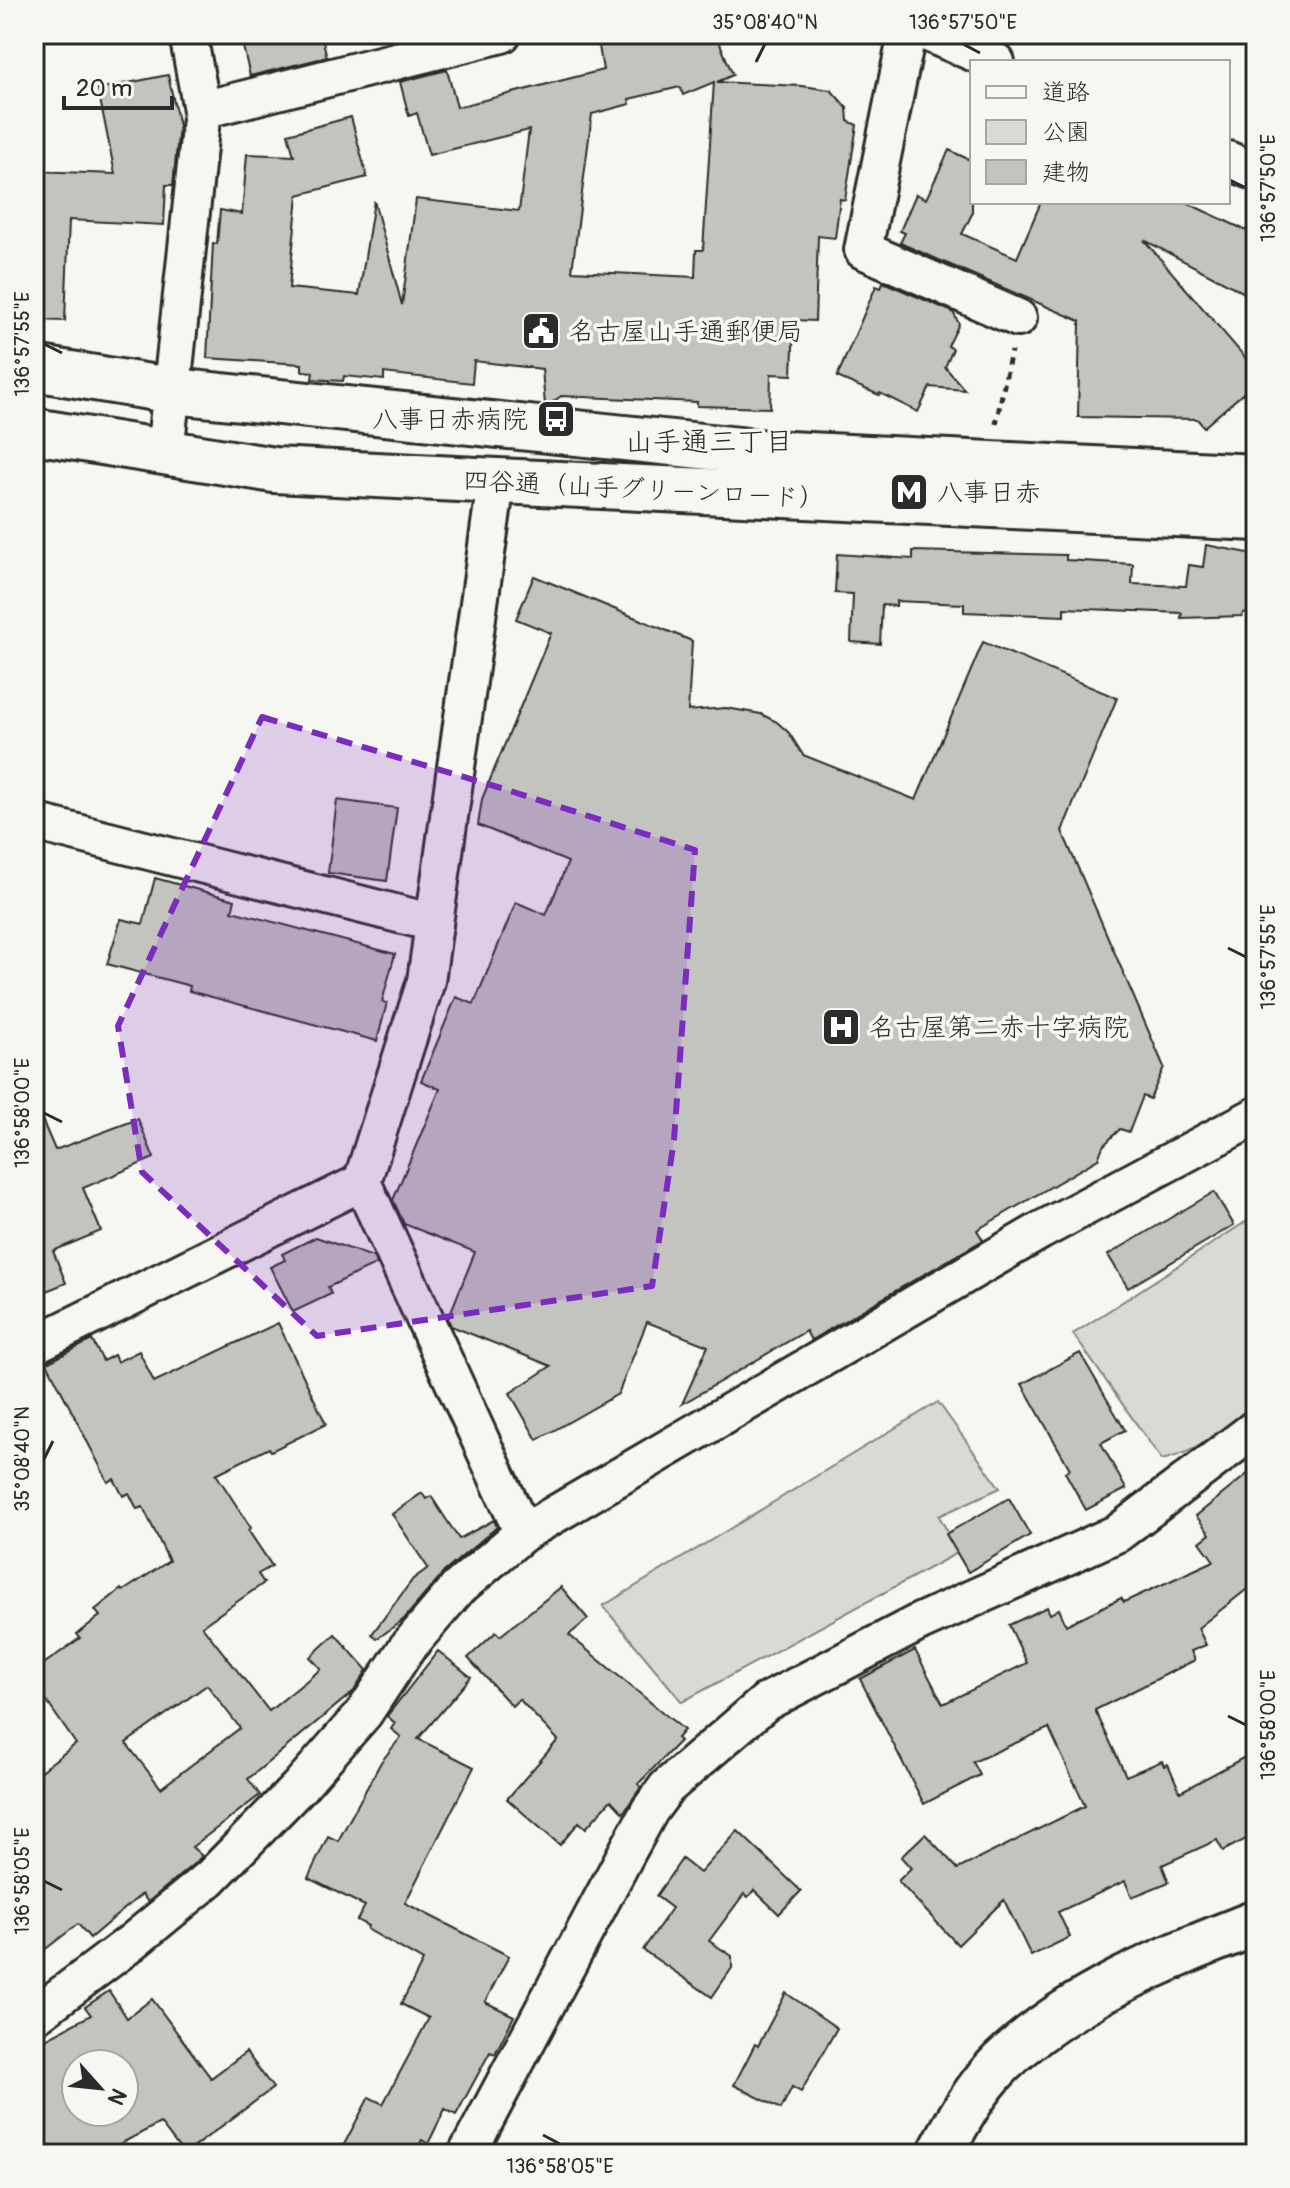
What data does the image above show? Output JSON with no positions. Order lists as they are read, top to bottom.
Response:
{
  "streets": {
    "street": ["四谷通（山手グリーンロード）"]
  },
  "districts": ["山手通三丁目"],
  "places": {
    "public building": ["名古屋山手通郵便局"],
    "bus stop": ["八事日赤病院"],
    "metro station": ["八事日赤"],
    "hospital": ["名古屋第二赤十字病院"]
  },
  "legend": ["道路", "公園", "建物"],
  "scale_bar": "20 m",
  "north": "bottom right",
  "coordinates": [
    "35°08'40\"N",
    "136°57'50\"E",
    "136°57'55\"E",
    "136°58'00\"E",
    "136°58'05\"E"
  ]
}
